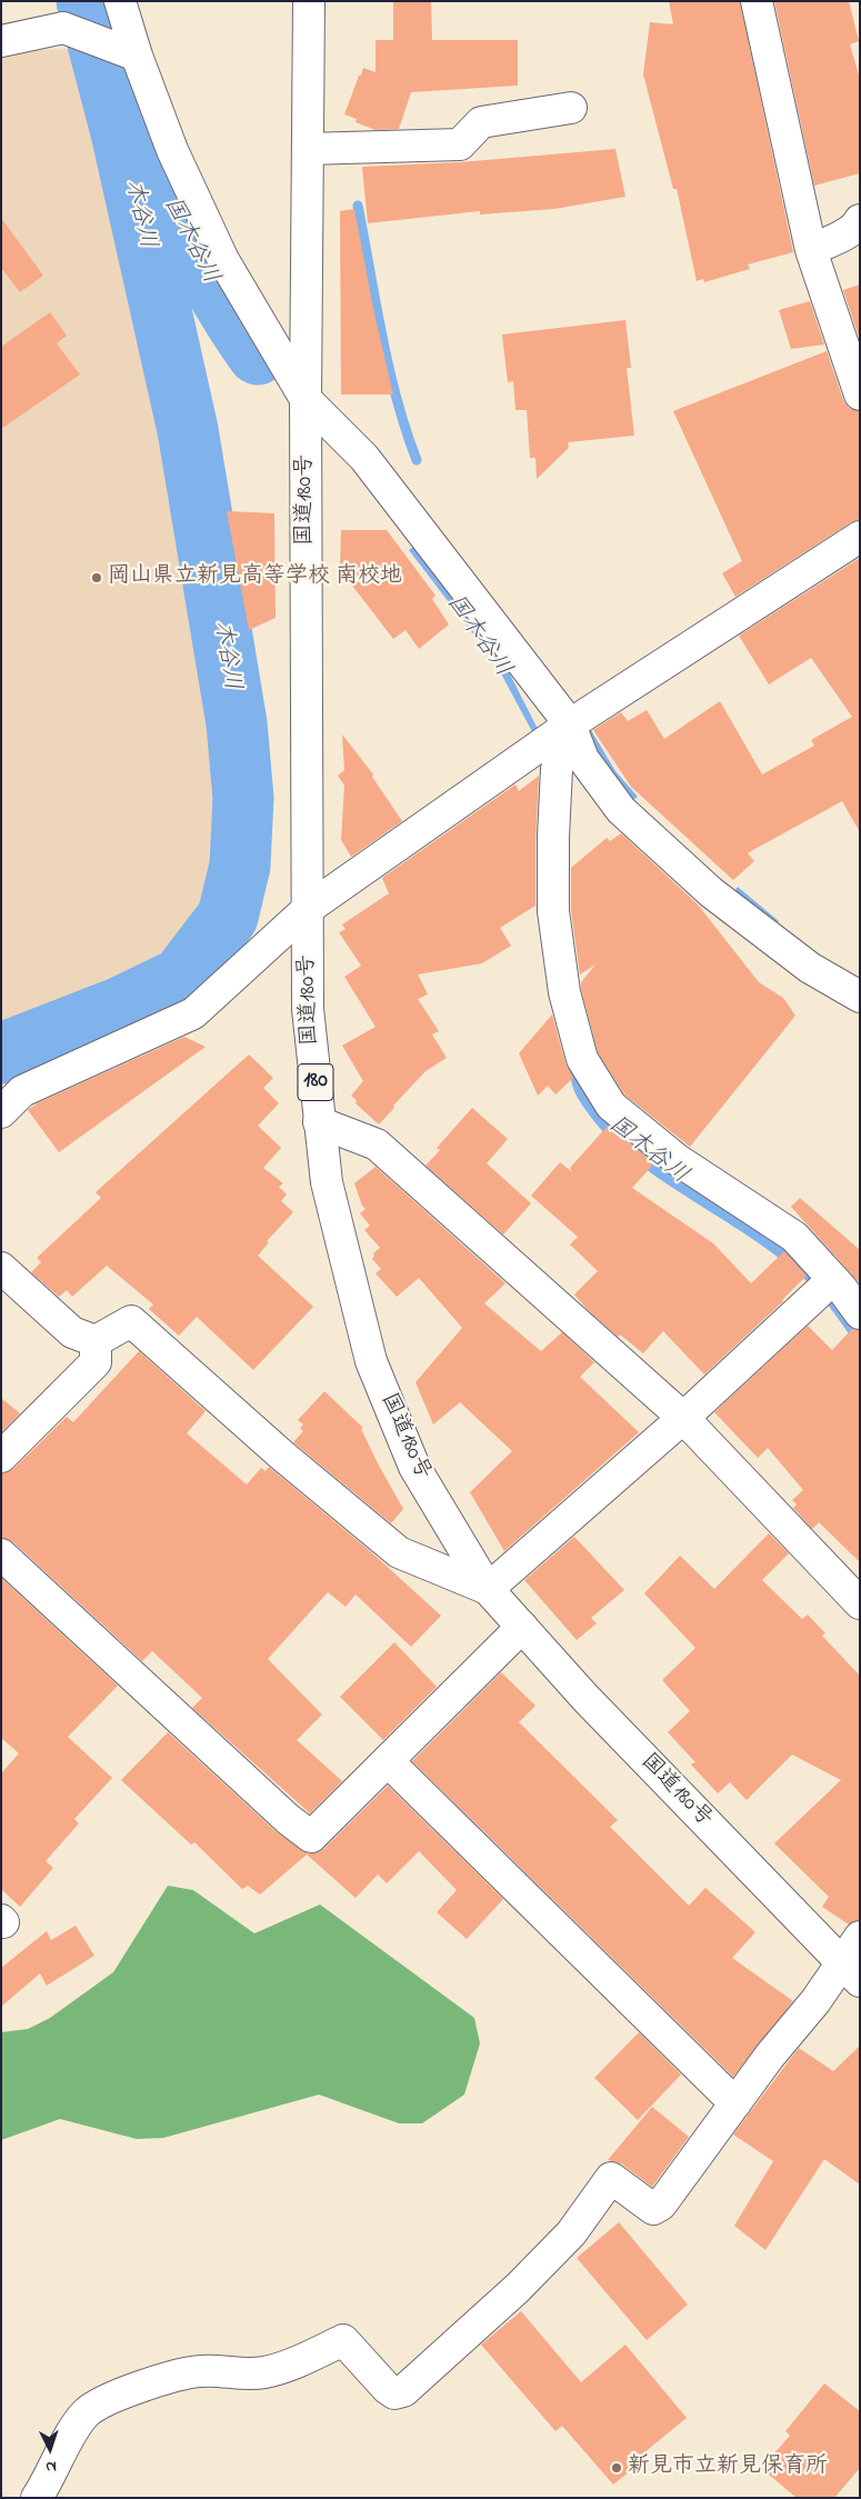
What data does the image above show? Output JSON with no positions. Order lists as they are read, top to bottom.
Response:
{
  "streets": {
    "main road": ["国道180号", "180"]
  },
  "water": ["木谷川", "国木谷川"],
  "places": ["岡山県立新見高等学校 南校地", "新見市立新見保育所"],
  "north": "bottom"
}
